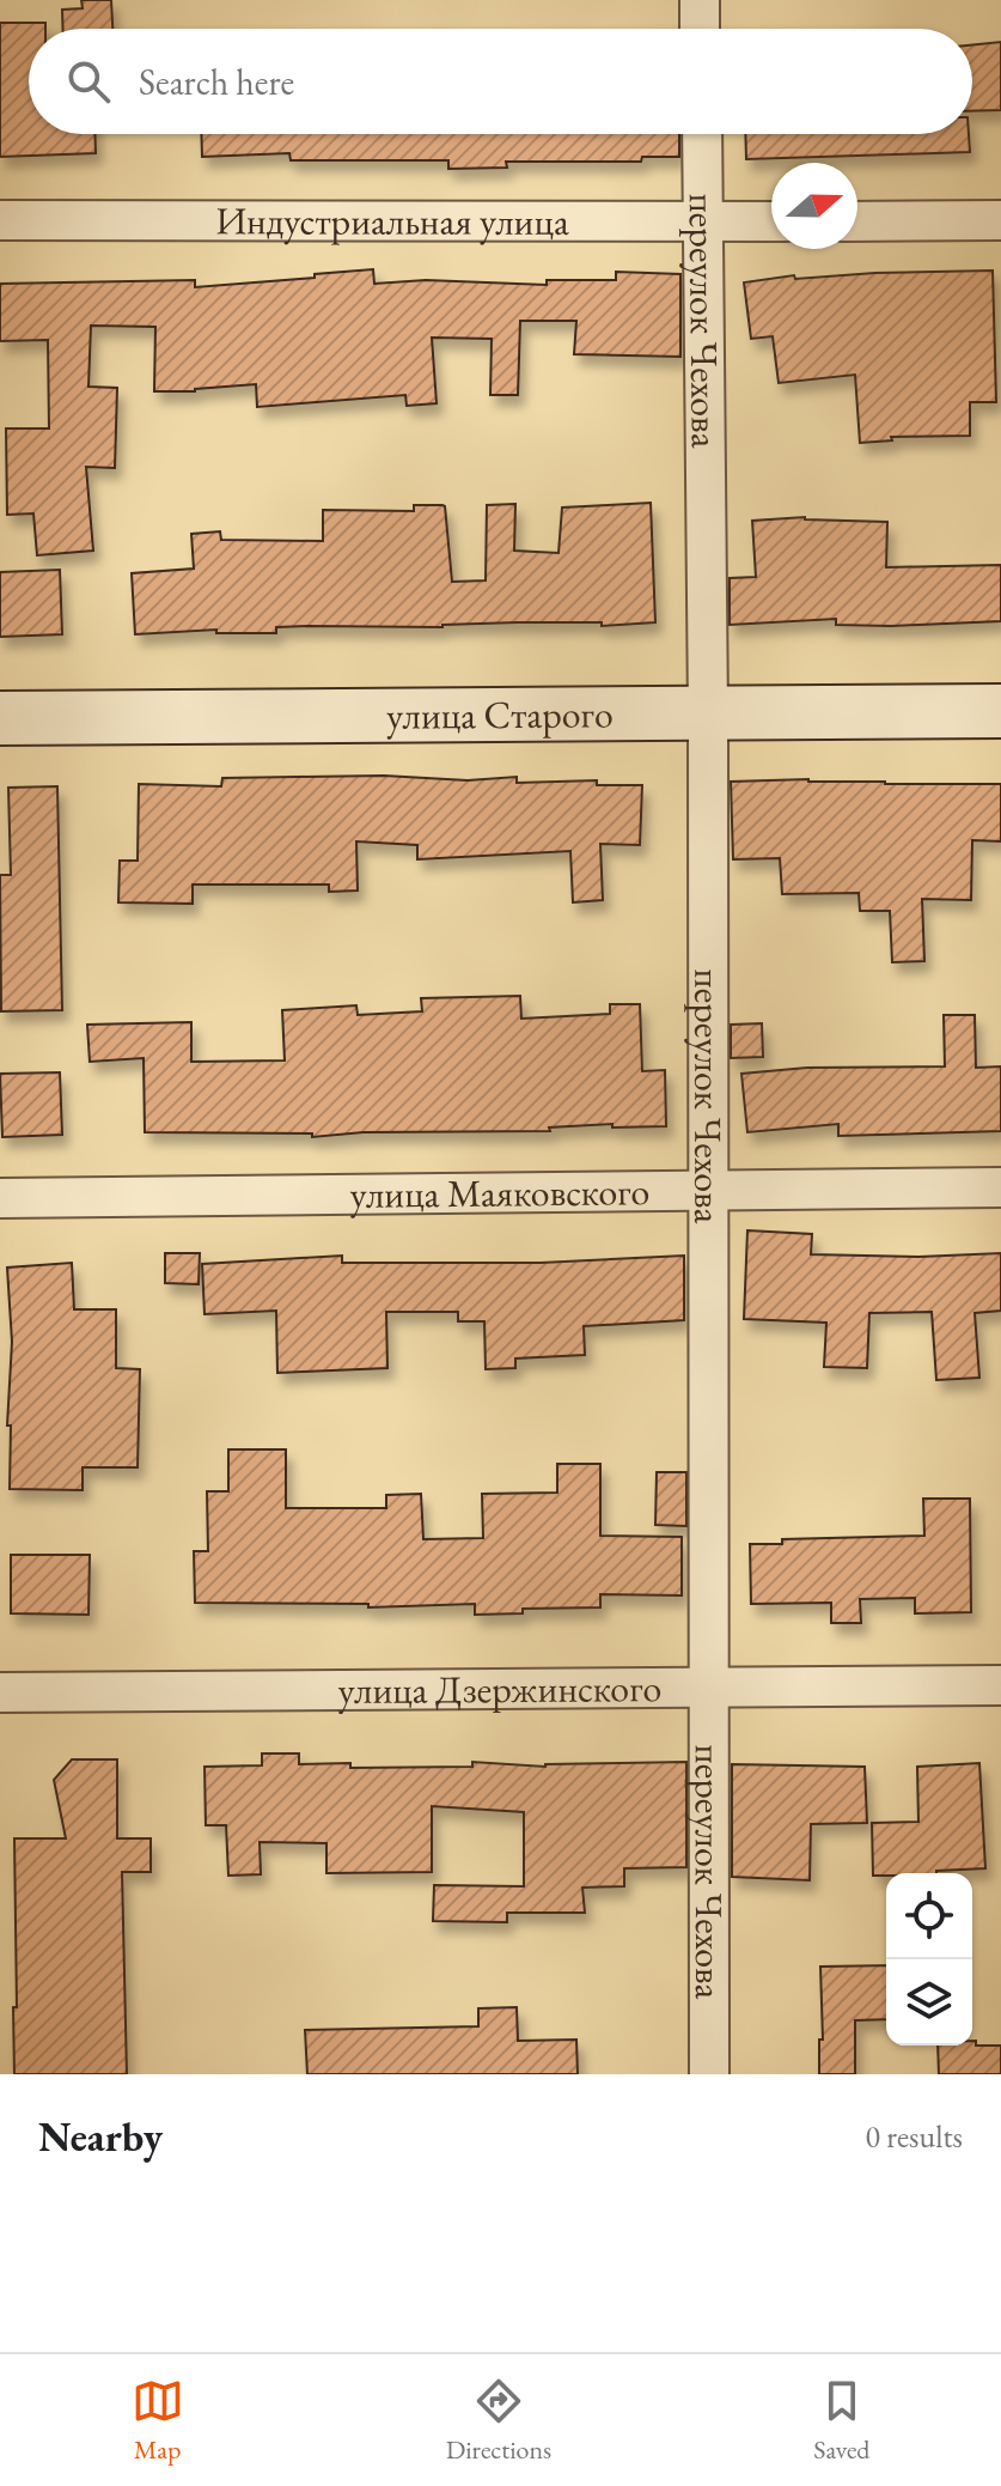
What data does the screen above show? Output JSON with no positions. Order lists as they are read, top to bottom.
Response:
{
  "streets": {
    "street": [
      "Индустриальная улица",
      "переулок Чехова",
      "улица Старого",
      "улица Маяковского",
      "улица Дзержинского"
    ]
  },
  "crossings": [
    ["Индустриальная улица", "переулок Чехова"],
    ["переулок Чехова", "улица Старого"],
    ["переулок Чехова", "улица Маяковского"],
    ["переулок Чехова", "улица Дзержинского"]
  ],
  "north": "right",
  "page": {
    "search": "Search here",
    "heading": ["Nearby", "0 results"],
    "nav": ["Map", "Directions", "Saved"]
  }
}
